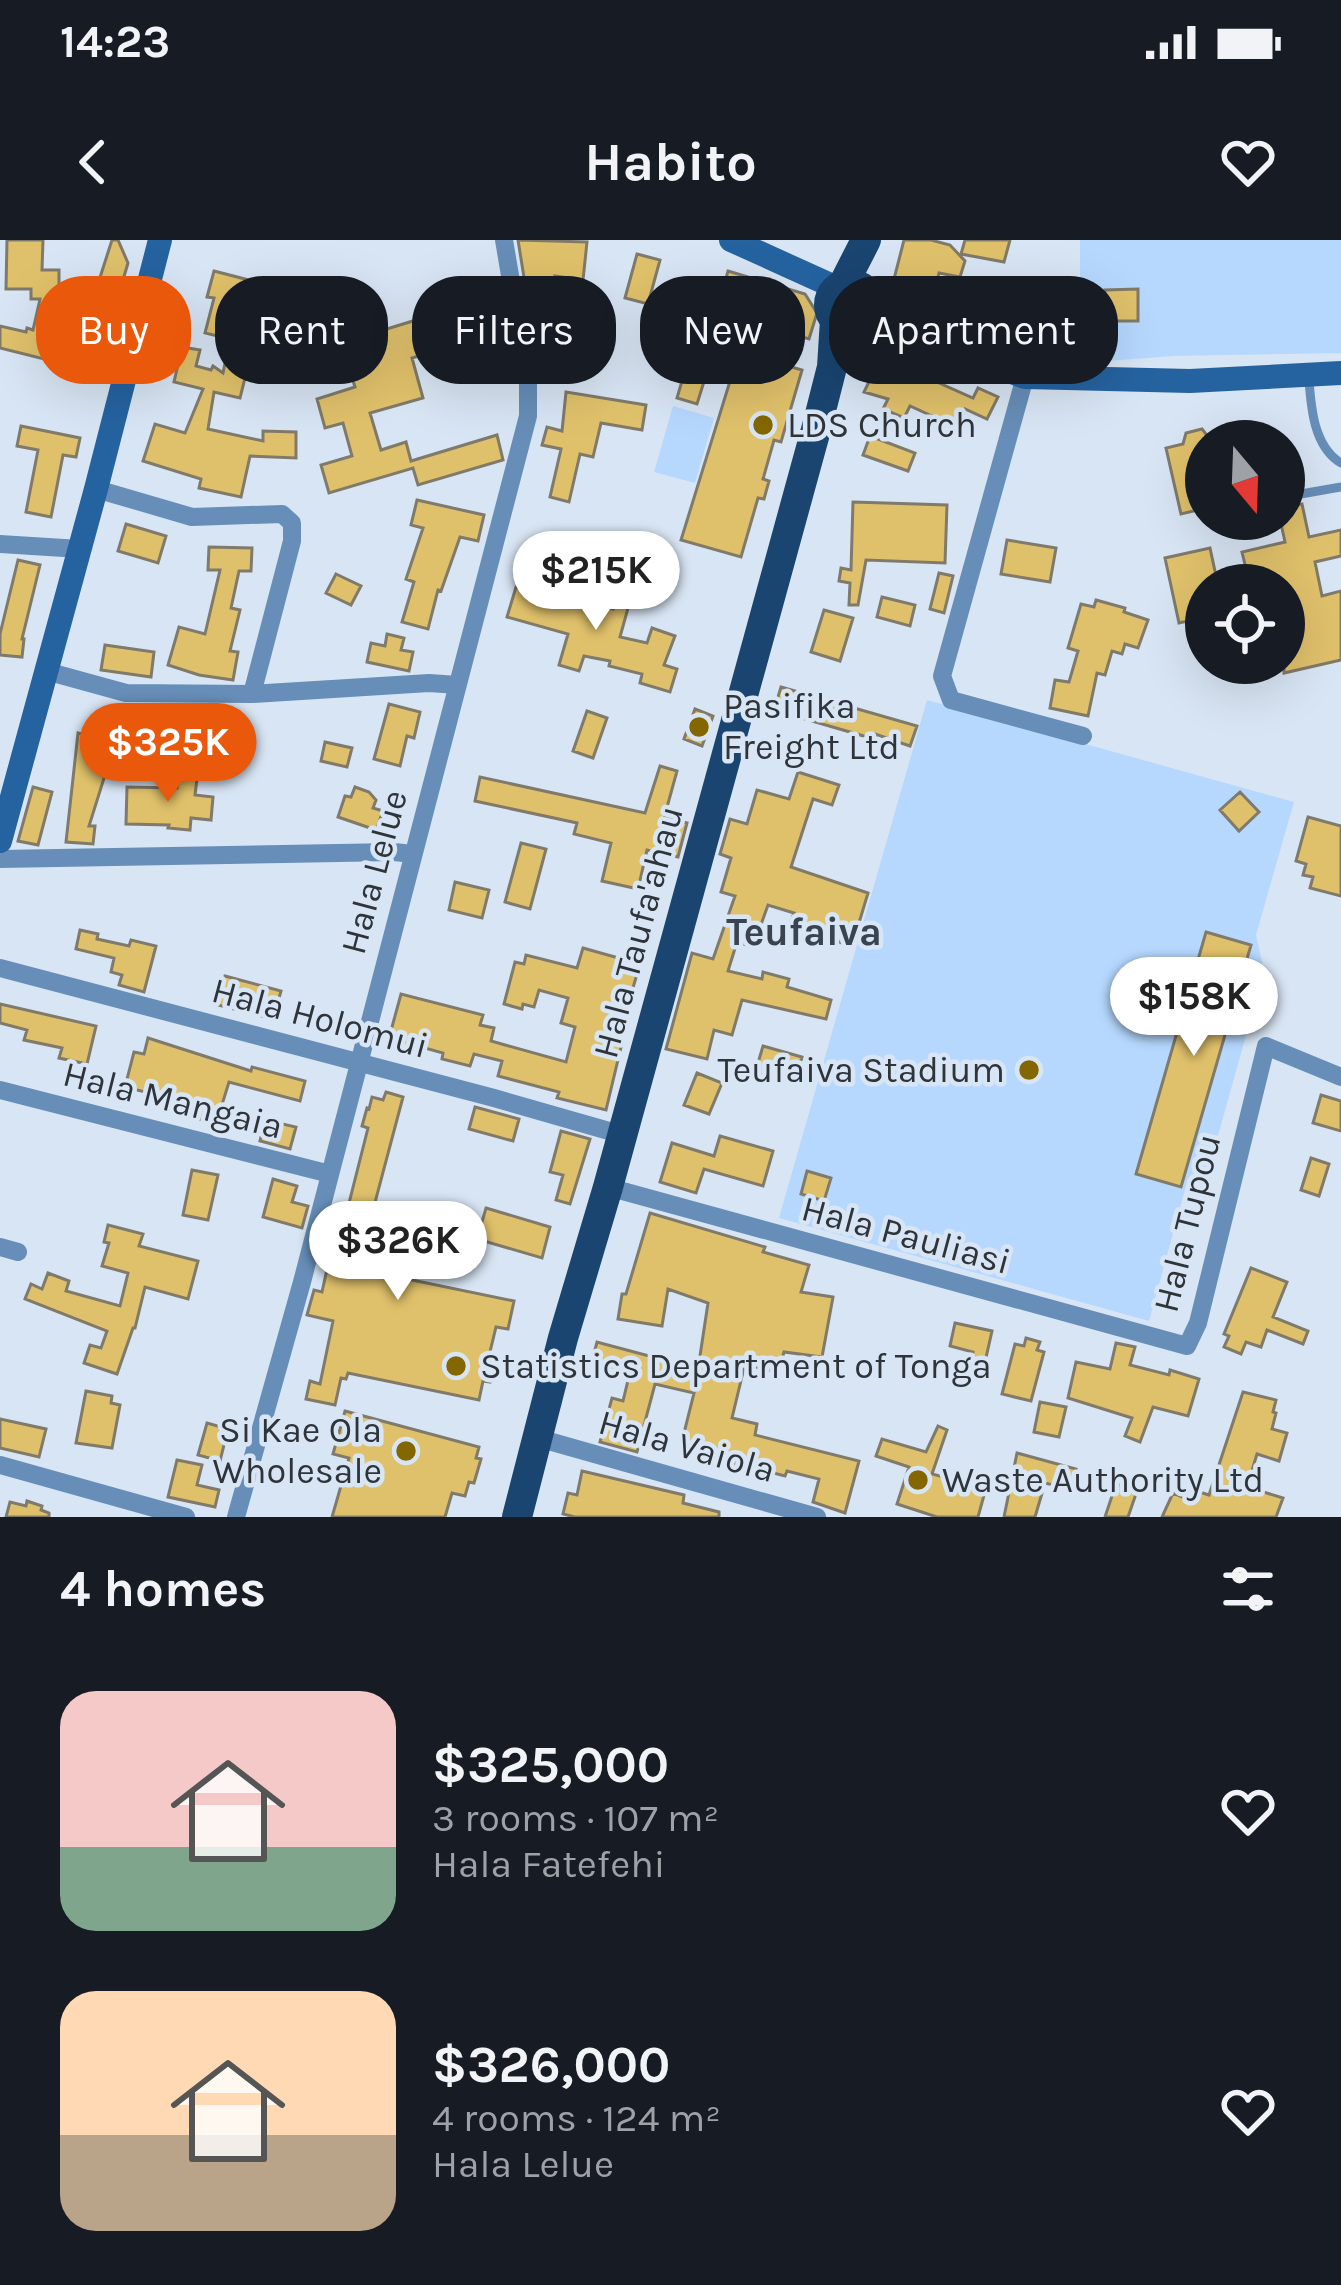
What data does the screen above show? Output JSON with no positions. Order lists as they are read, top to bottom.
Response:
{
  "streets": {
    "main road": ["Hala Taufa'ahau"],
    "street": [
      "Hala Lelue",
      "Hala Holomui",
      "Hala Mangaia",
      "Hala Tupou",
      "Hala Pauliasi",
      "Hala Vaiola"
    ]
  },
  "crossings": [
    ["Hala Lelue", "Hala Holomui"],
    ["Hala Lelue", "Hala Mangaia"],
    ["Hala Taufa'ahau", "Hala Holomui"],
    ["Hala Taufa'ahau", "Hala Pauliasi"],
    ["Hala Taufa'ahau", "Hala Vaiola"],
    ["Hala Tupou", "Hala Pauliasi"]
  ],
  "districts": ["Teufaiva"],
  "places": [
    "LDS Church",
    "Pasifika Freight Ltd",
    "Teufaiva Stadium",
    "Statistics Department of Tonga",
    "Si Kae Ola Wholesale",
    "Waste Authority Ltd"
  ],
  "north": "bottom",
  "page": {
    "status": "14:23",
    "header": "Habito",
    "chip": [
      "Buy",
      "Rent",
      "Filters",
      "New",
      "Apartment"
    ],
    "price": [
      "$215K",
      "$325K",
      "$158K",
      "$326K"
    ],
    "heading": "4 homes",
    "list": [
      {
        "name": "$325,000",
        "note": "3 rooms · 107 m² · Hala Fatefehi"
      },
      {
        "name": "$326,000",
        "note": "4 rooms · 124 m² · Hala Lelue"
      }
    ]
  }
}
